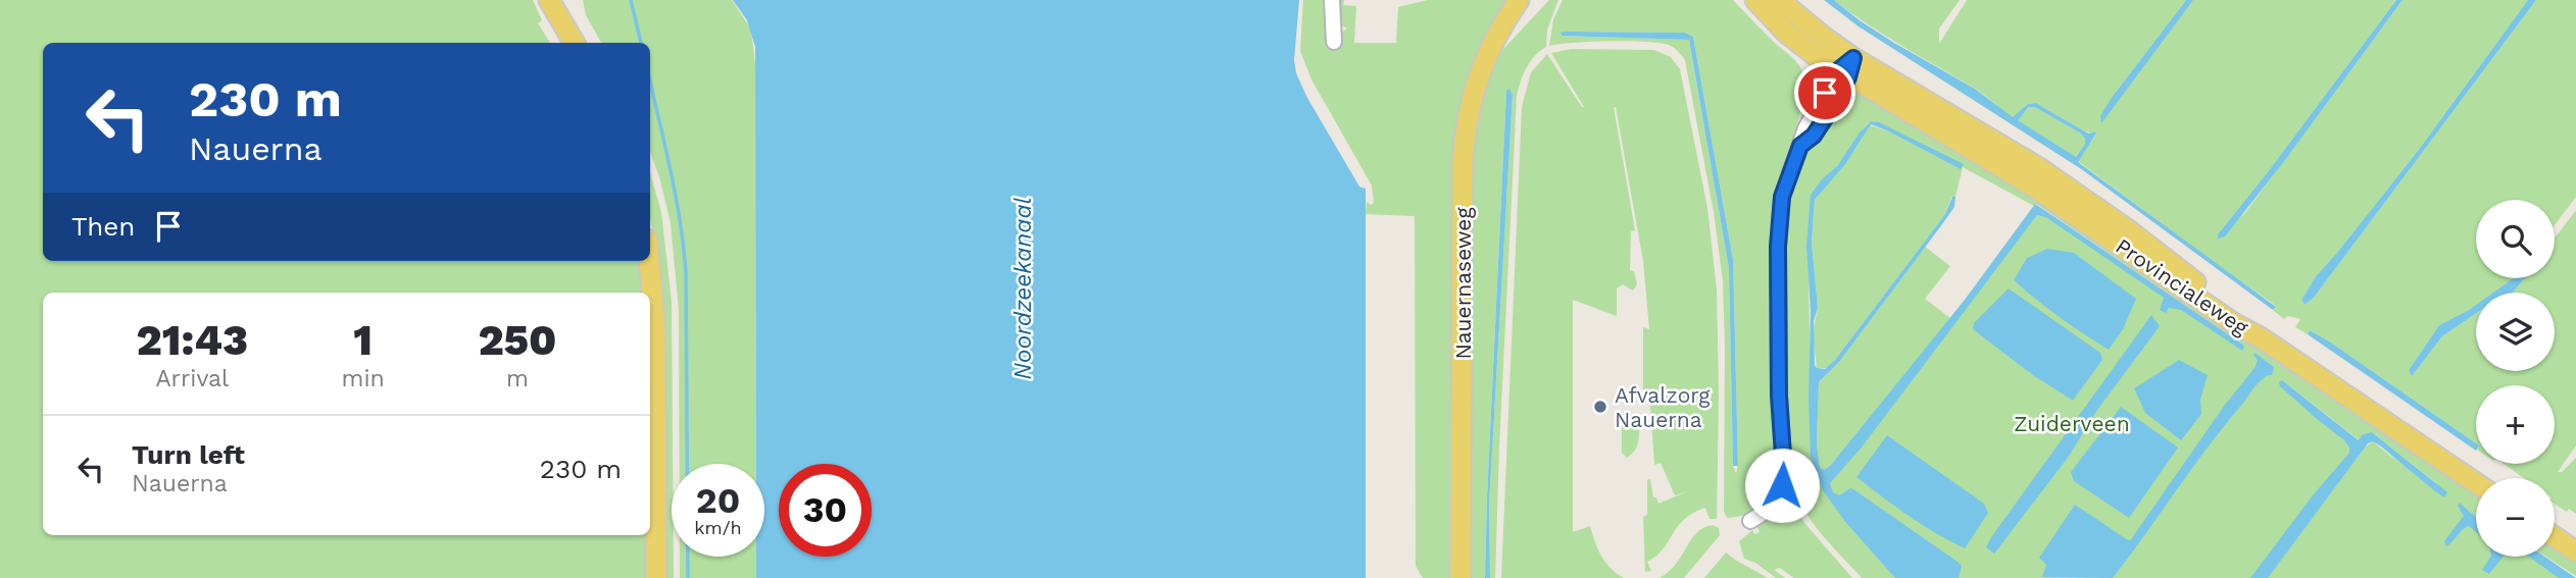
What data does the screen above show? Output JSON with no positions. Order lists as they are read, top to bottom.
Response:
{
  "streets": {
    "main road": ["Nauernaseweg", "Provincialeweg"]
  },
  "water": ["Noordzeekanaal"],
  "parks": ["Zuiderveen"],
  "places": ["Afvalzorg Nauerna"],
  "page": {
    "turn": ["230 m", "Nauerna"],
    "then": "Then",
    "map_buttons": ["+", "−"],
    "eta": [
      "21:43",
      "Arrival",
      "1",
      "min",
      "250",
      "m"
    ],
    "list": [
      {
        "name": "Turn left",
        "note": "Nauerna",
        "value": "230 m"
      }
    ],
    "speed": "20 km/h",
    "limit": "30"
  }
}
